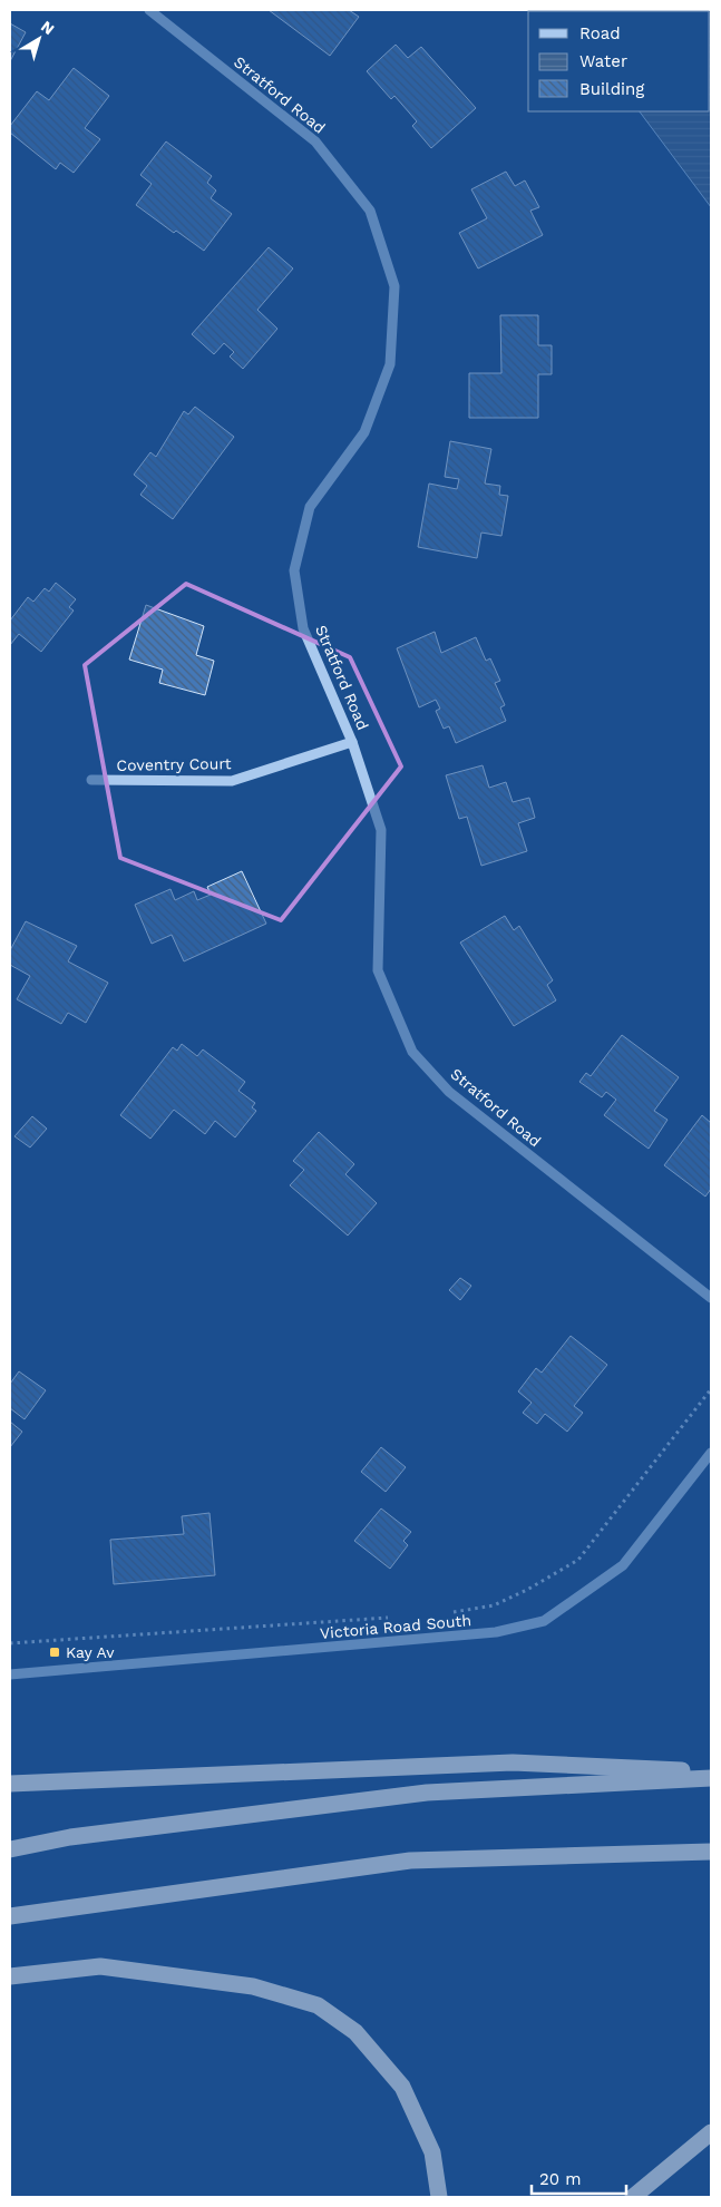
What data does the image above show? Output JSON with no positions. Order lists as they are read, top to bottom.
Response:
{
  "streets": {
    "street": ["Stratford Road", "Coventry Court", "Victoria Road South"]
  },
  "crossings": [
    ["Stratford Road", "Coventry Court"]
  ],
  "places": {
    "transit": ["Kay Av"]
  },
  "legend": ["Road", "Water", "Building"],
  "scale_bar": "20 m",
  "north": "top right"
}
